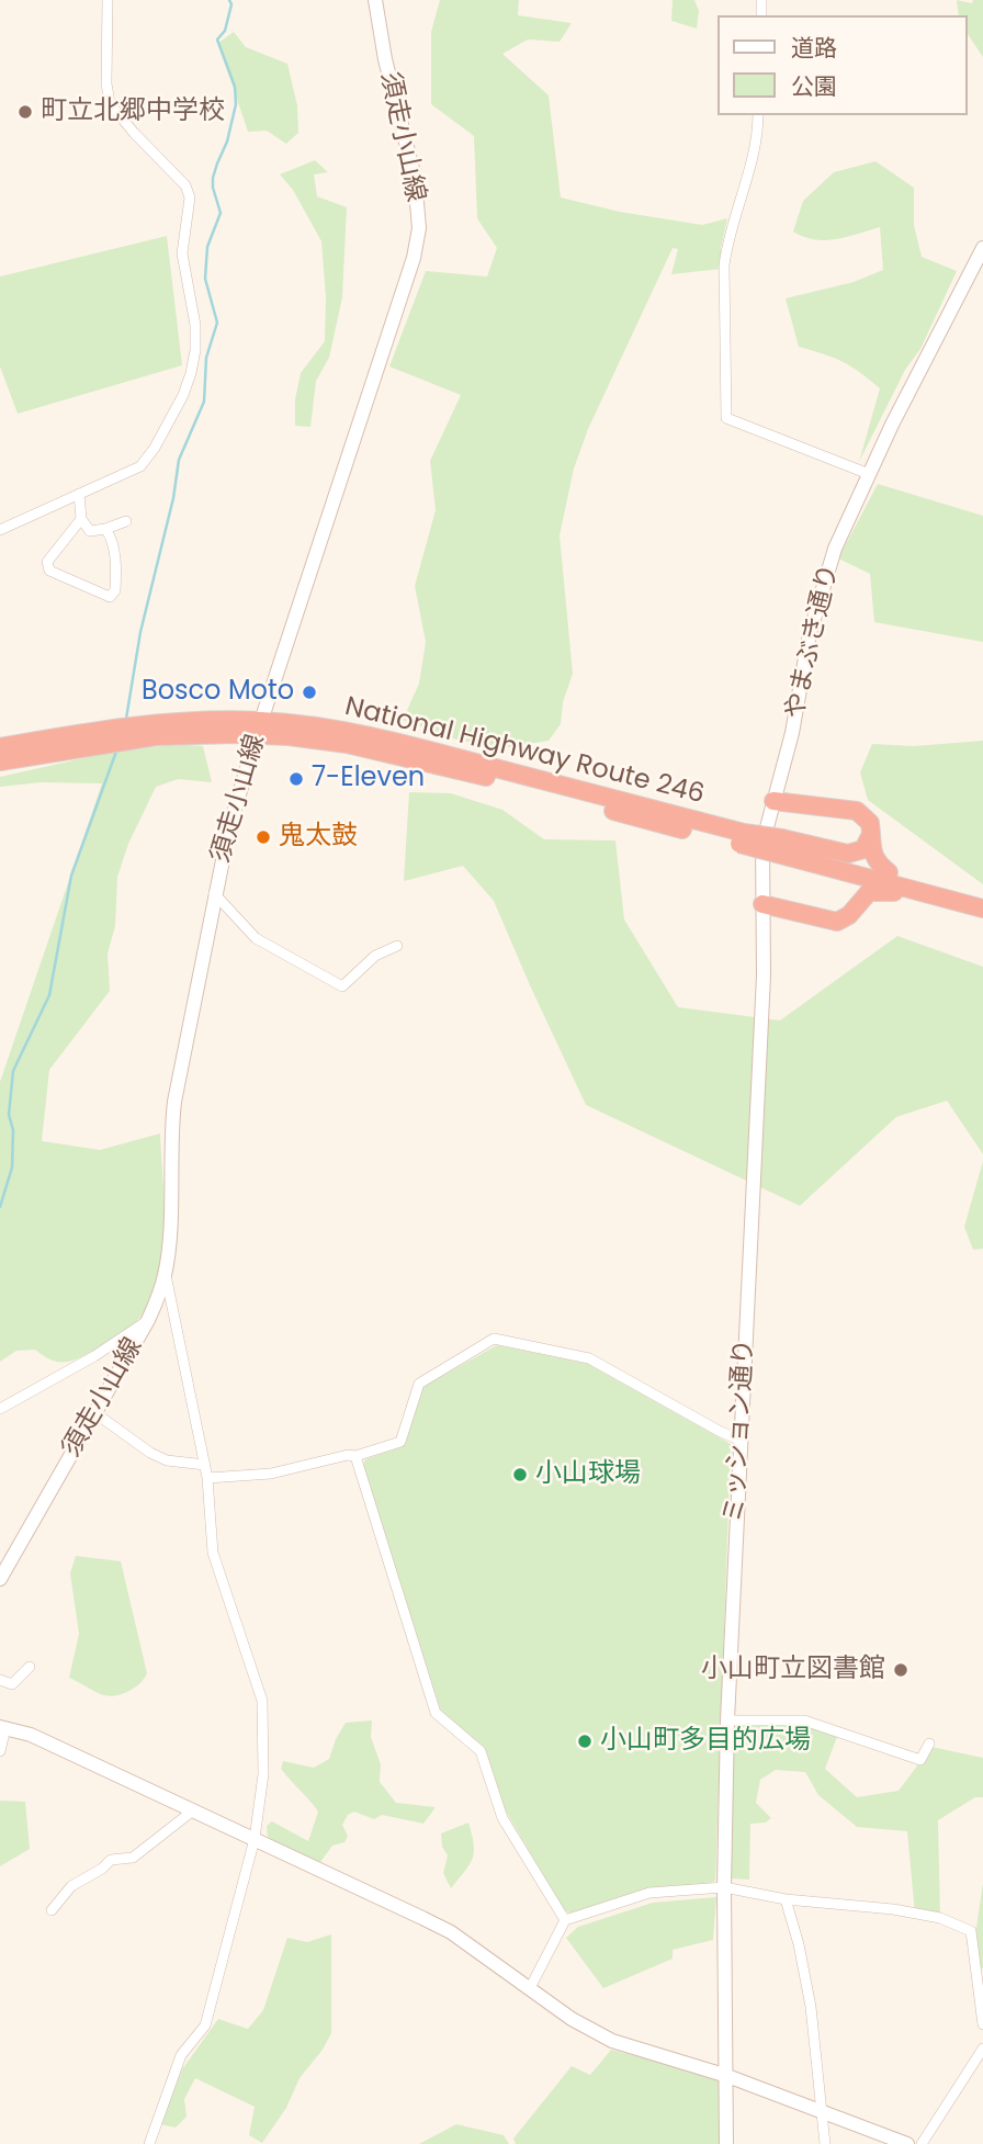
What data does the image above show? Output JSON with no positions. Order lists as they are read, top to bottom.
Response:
{
  "streets": {
    "highway": ["National Highway Route 246"],
    "street": ["須走小山線", "やまぶき通り", "ミッション通り"]
  },
  "crossings": [
    ["須走小山線", "National Highway Route 246"],
    ["やまぶき通り", "ミッション通り"]
  ],
  "places": [
    "町立北郷中学校",
    "Bosco Moto",
    "7-Eleven",
    "鬼太鼓",
    "小山球場",
    "小山町立図書館",
    "小山町多目的広場"
  ],
  "legend": ["道路", "公園"]
}
